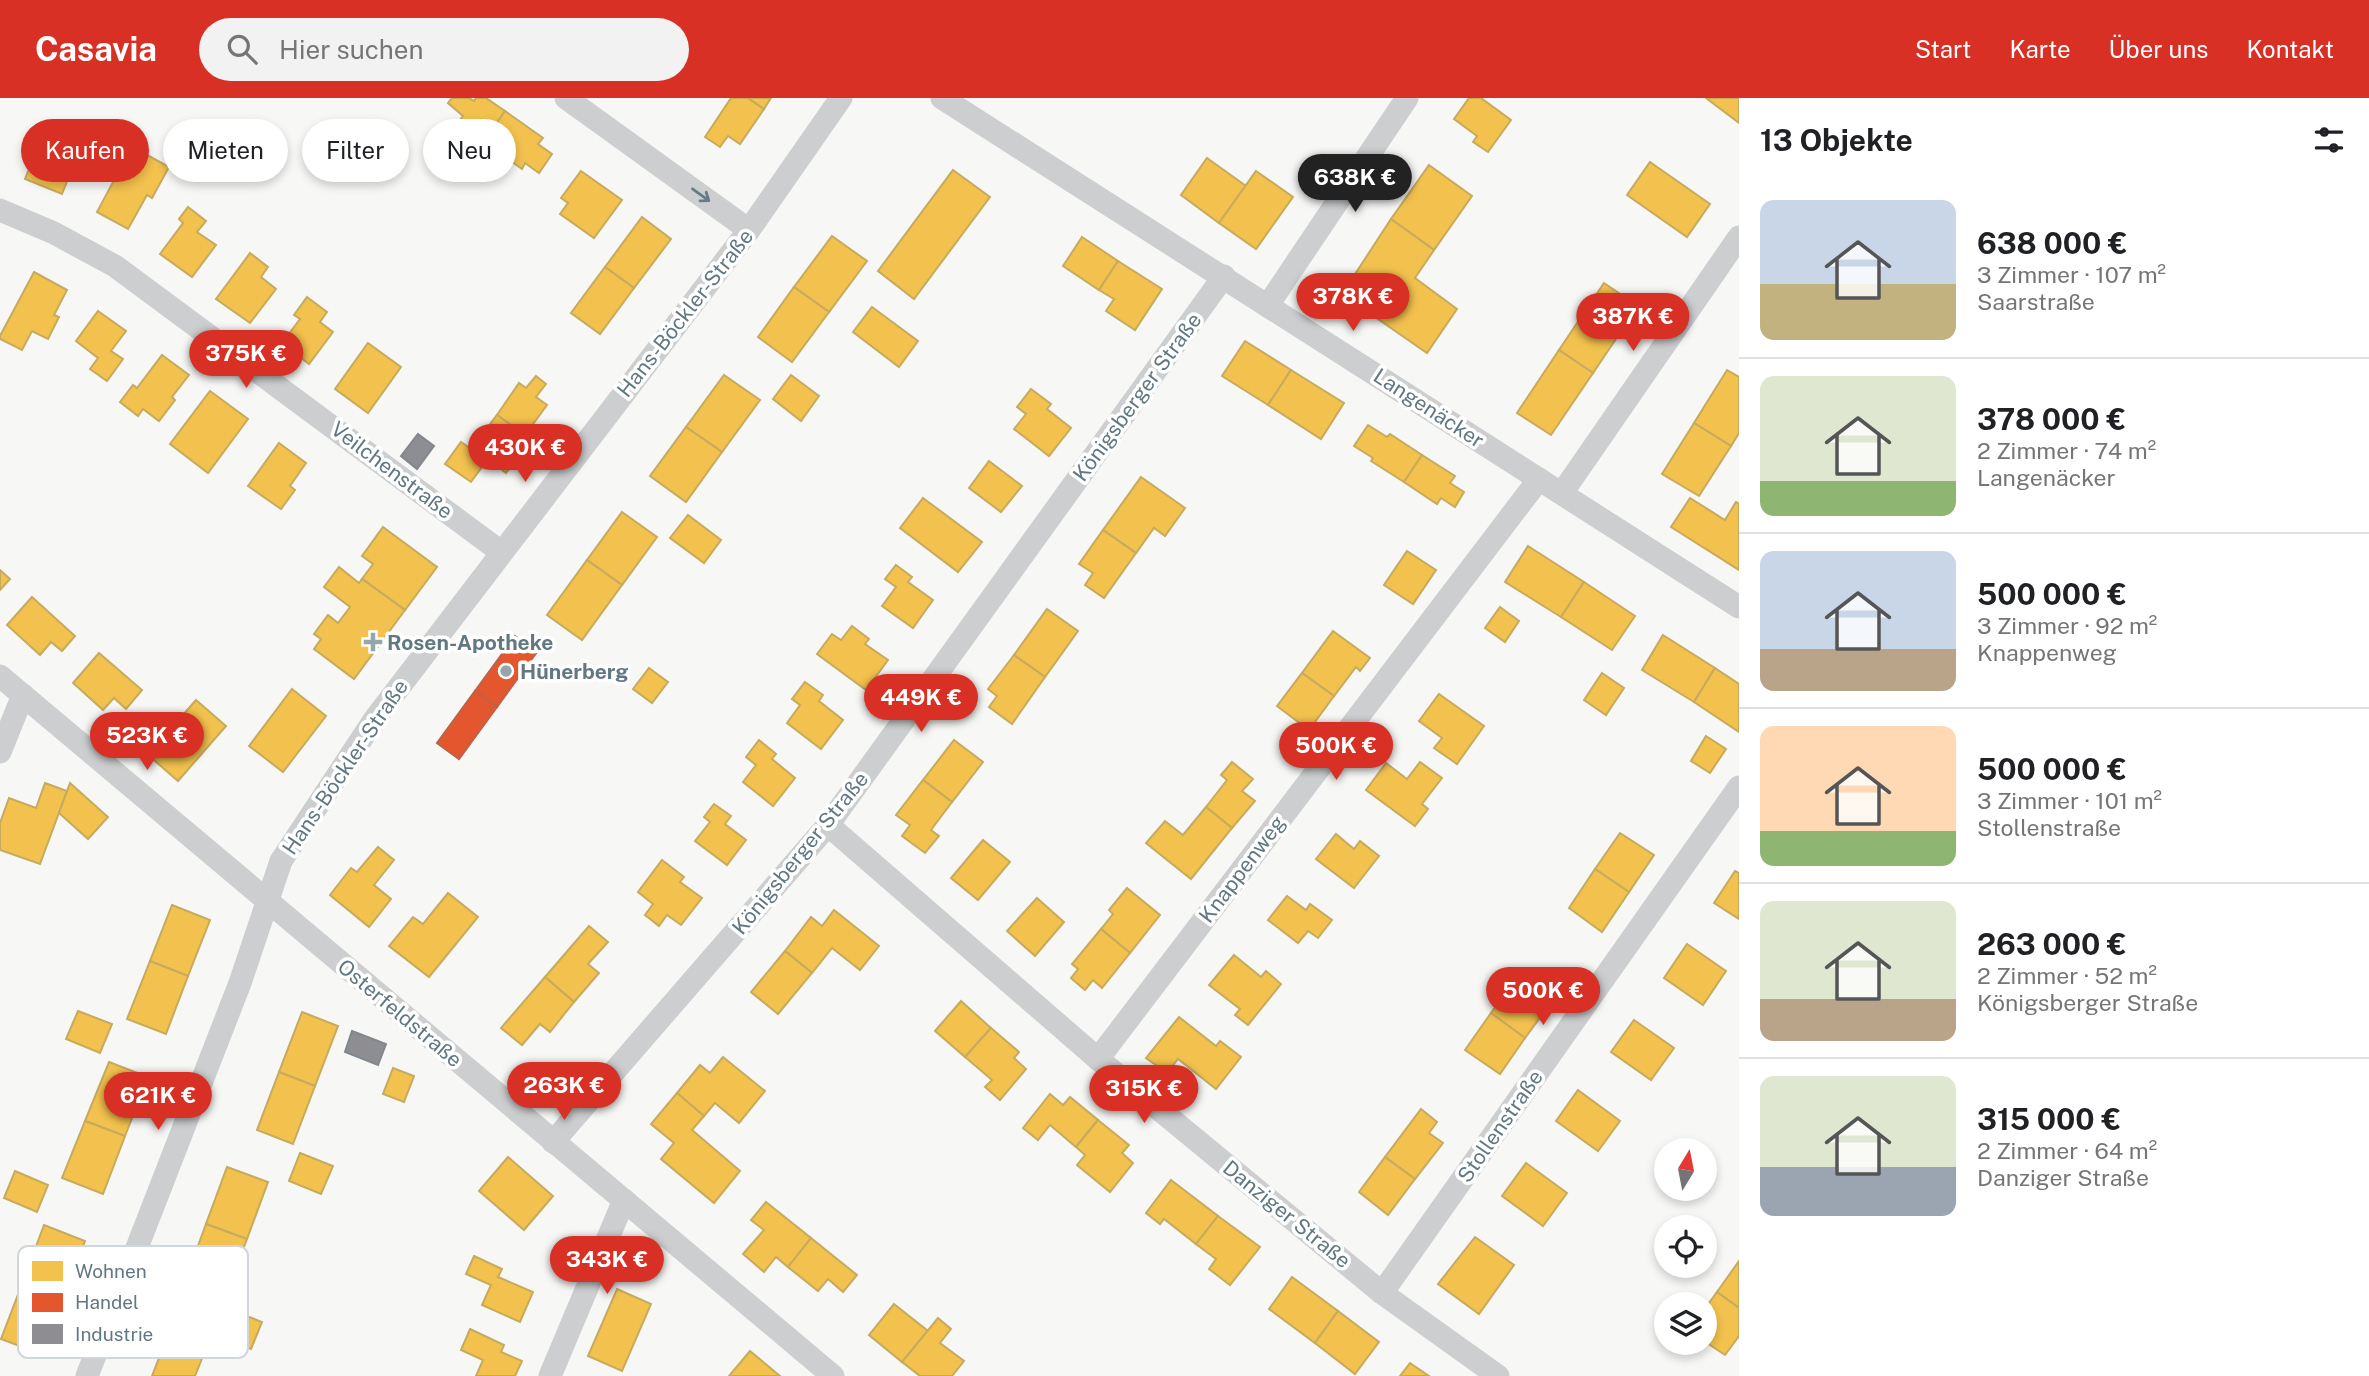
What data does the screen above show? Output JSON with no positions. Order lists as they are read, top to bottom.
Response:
{
  "streets": {
    "street": [
      "Hans-Böckler-Straße",
      "Königsberger Straße",
      "Langenäcker",
      "Veilchenstraße",
      "Knappenweg",
      "Osterfeldstraße",
      "Stollenstraße",
      "Danziger Straße"
    ]
  },
  "crossings": [
    ["Hans-Böckler-Straße", "Veilchenstraße"],
    ["Hans-Böckler-Straße", "Osterfeldstraße"],
    ["Königsberger Straße", "Langenäcker"],
    ["Königsberger Straße", "Osterfeldstraße"],
    ["Königsberger Straße", "Danziger Straße"],
    ["Langenäcker", "Knappenweg"],
    ["Knappenweg", "Danziger Straße"],
    ["Stollenstraße", "Danziger Straße"]
  ],
  "places": {
    "health": ["Rosen-Apotheke"],
    "other": ["Hünerberg"]
  },
  "legend": ["Wohnen", "Handel", "Industrie"],
  "north": "top",
  "page": {
    "header": "Casavia",
    "search": "Hier suchen",
    "nav": [
      "Start",
      "Karte",
      "Über uns",
      "Kontakt"
    ],
    "heading": "13 Objekte",
    "chip": [
      "Kaufen",
      "Mieten",
      "Filter",
      "Neu"
    ],
    "price": [
      "638K €",
      "378K €",
      "387K €",
      "375K €",
      "430K €",
      "449K €",
      "523K €",
      "500K €",
      "500K €",
      "263K €",
      "315K €",
      "621K €",
      "343K €"
    ],
    "list": [
      {
        "name": "638 000 €",
        "note": "3 Zimmer · 107 m² · Saarstraße"
      },
      {
        "name": "378 000 €",
        "note": "2 Zimmer · 74 m² · Langenäcker"
      },
      {
        "name": "500 000 €",
        "note": "3 Zimmer · 92 m² · Knappenweg"
      },
      {
        "name": "500 000 €",
        "note": "3 Zimmer · 101 m² · Stollenstraße"
      },
      {
        "name": "263 000 €",
        "note": "2 Zimmer · 52 m² · Königsberger Straße"
      },
      {
        "name": "315 000 €",
        "note": "2 Zimmer · 64 m² · Danziger Straße"
      }
    ]
  }
}
